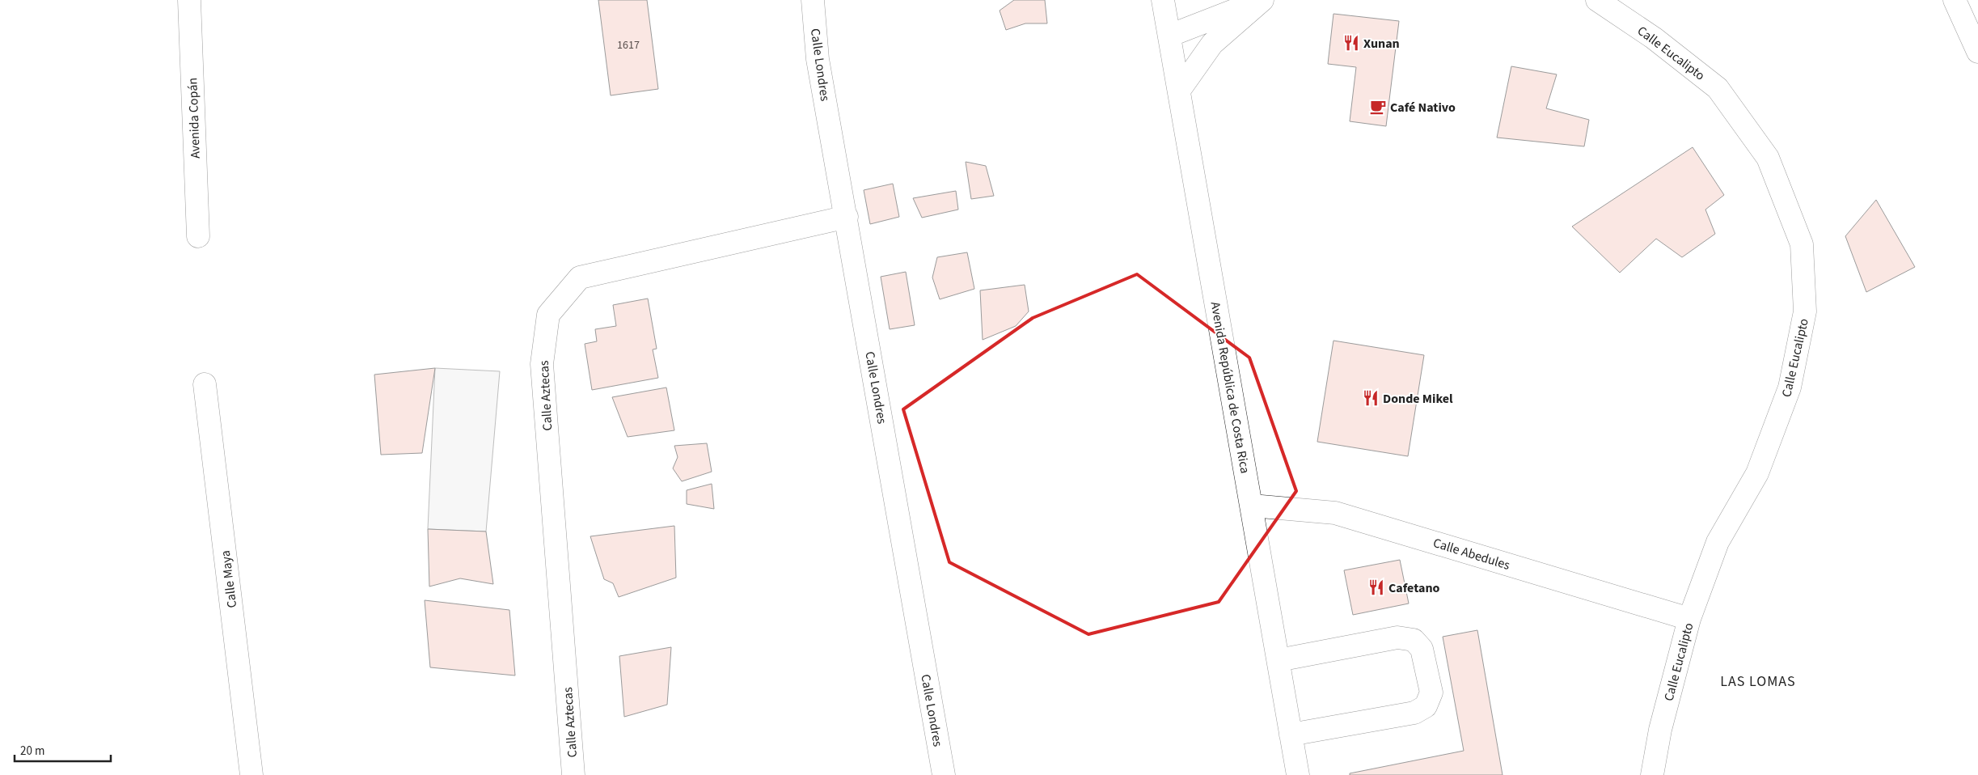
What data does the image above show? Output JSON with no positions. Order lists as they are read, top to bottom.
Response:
{
  "streets": {
    "street": [
      "Calle Eucalipto",
      "Calle Londres",
      "Avenida Copán",
      "Avenida República de Costa Rica",
      "Calle Aztecas",
      "Calle Abedules",
      "Calle Maya"
    ]
  },
  "crossings": [
    ["Calle Eucalipto", "Calle Abedules"],
    ["Calle Londres", "Calle Aztecas"],
    ["Avenida República de Costa Rica", "Calle Abedules"]
  ],
  "districts": ["LAS LOMAS"],
  "places": {
    "restaurant": ["Xunan", "Donde Mikel", "Cafetano"],
    "cafe": ["Café Nativo"]
  },
  "house_numbers": ["1617"],
  "scale_bar": "20 m"
}
